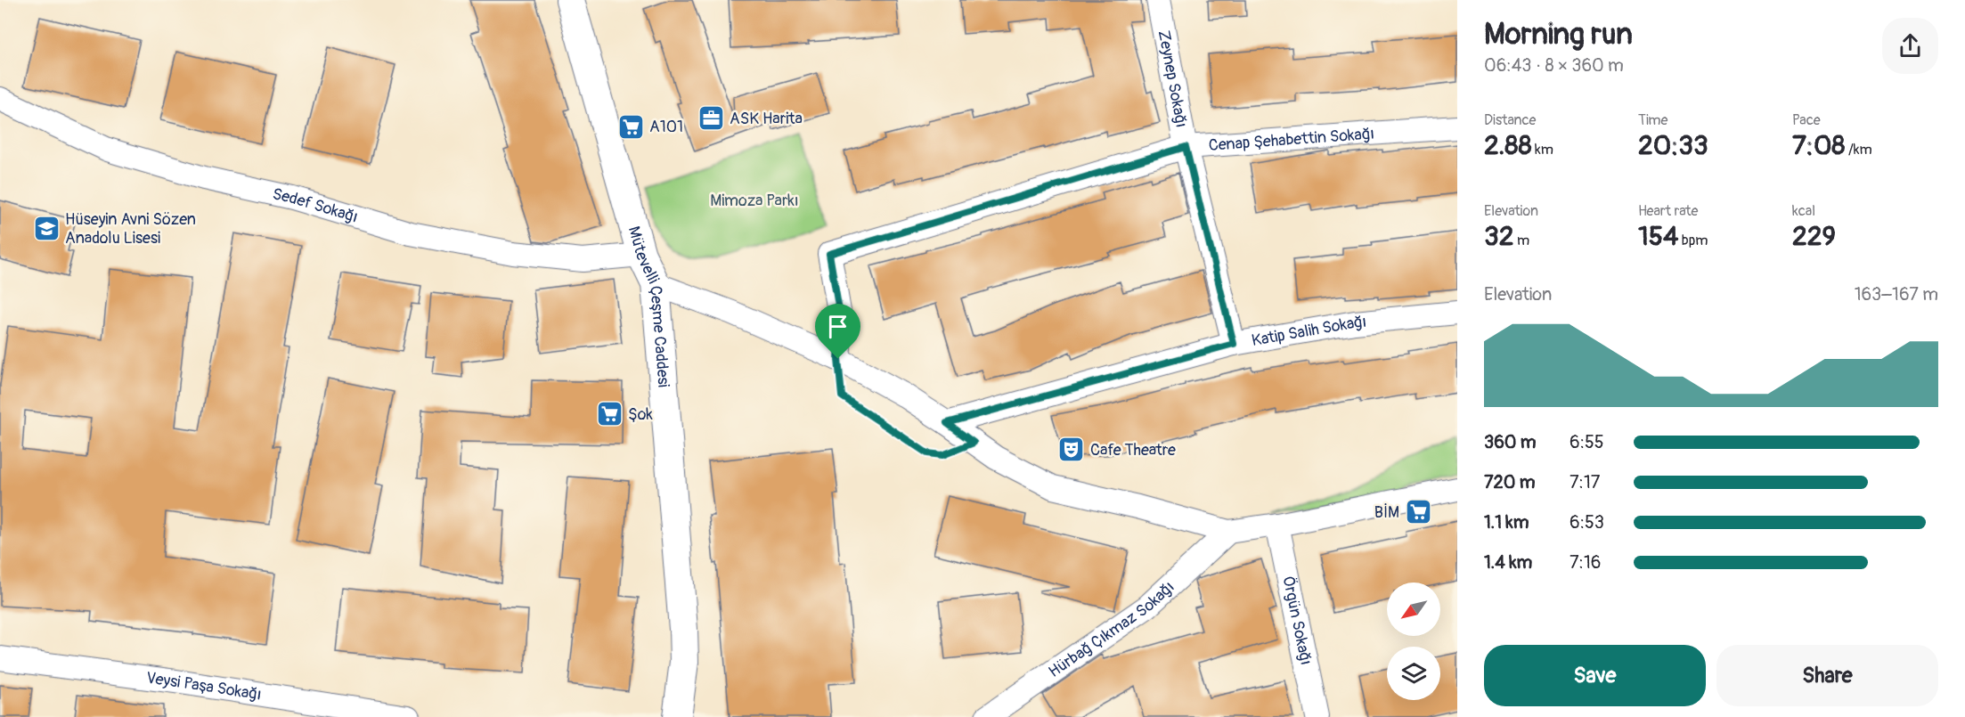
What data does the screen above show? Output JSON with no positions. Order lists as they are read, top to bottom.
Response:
{
  "streets": {
    "street": [
      "Zeynep Sokağı",
      "Cenap Şehabettin Sokağı",
      "Sedef Sokağı",
      "Mütevelli Çeşme Caddesi",
      "Katip Salih Sokağı",
      "Örgün Sokağı",
      "Hürbağ Çıkmaz Sokağı",
      "Veysi Paşa Sokağı"
    ]
  },
  "crossings": [
    ["Zeynep Sokağı", "Cenap Şehabettin Sokağı"],
    ["Zeynep Sokağı", "Katip Salih Sokağı"],
    ["Sedef Sokağı", "Mütevelli Çeşme Caddesi"]
  ],
  "parks": ["Mimoza Parkı"],
  "places": {
    "office": ["ASK Harita"],
    "supermarket": ["A101", "Şok", "BİM"],
    "school or university": ["Hüseyin Avni Sözen Anadolu Lisesi"],
    "theatre": ["Cafe Theatre"]
  },
  "north": "bottom left",
  "page": {
    "heading": ["Morning run", "06:43 · 8 × 360 m"],
    "stats": [
      ["Distance", "2.88 km"],
      ["Time", "20:33"],
      ["Pace", "7:08 /km"],
      ["Elevation", "32 m"],
      ["Heart rate", "154 bpm"],
      ["kcal", "229"]
    ],
    "chart": ["Elevation", "163–167 m"],
    "list": [
      {
        "name": "360 m",
        "note": "6:55"
      },
      {
        "name": "720 m",
        "note": "7:17"
      },
      {
        "name": "1.1 km",
        "note": "6:53"
      },
      {
        "name": "1.4 km",
        "note": "7:16"
      }
    ],
    "buttons": ["Save", "Share"]
  }
}
